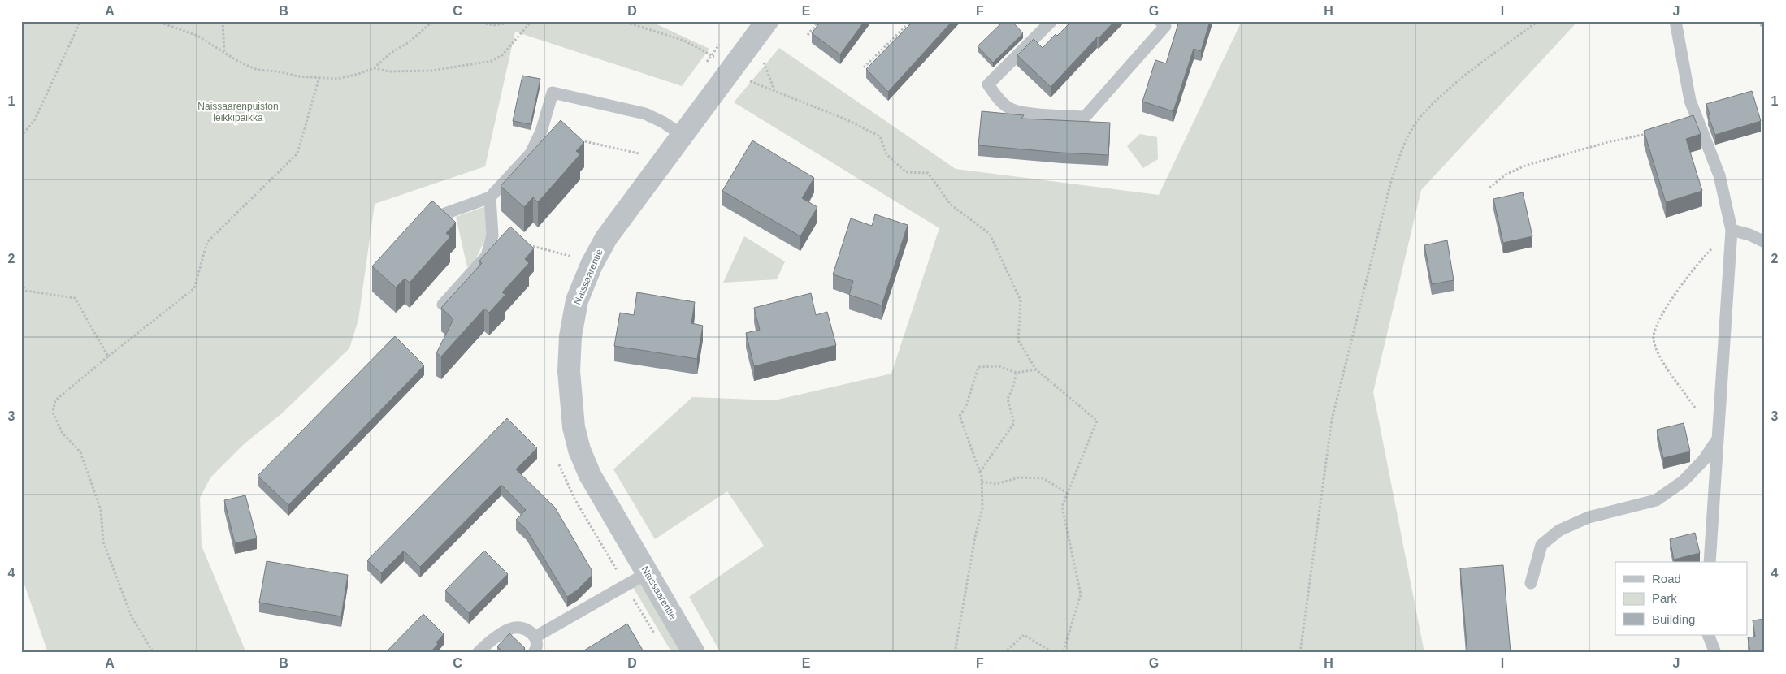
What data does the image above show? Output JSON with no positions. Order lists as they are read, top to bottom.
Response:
{
  "streets": {
    "street": ["Naissaarentie"]
  },
  "parks": ["Naissaarenpuiston leikkipaikka"],
  "legend": ["Road", "Park", "Building"],
  "grid": {
    "columns": [
      "A",
      "B",
      "C",
      "D",
      "E",
      "F",
      "G",
      "H",
      "I",
      "J"
    ],
    "rows": [
      "1",
      "2",
      "3",
      "4"
    ]
  }
}
